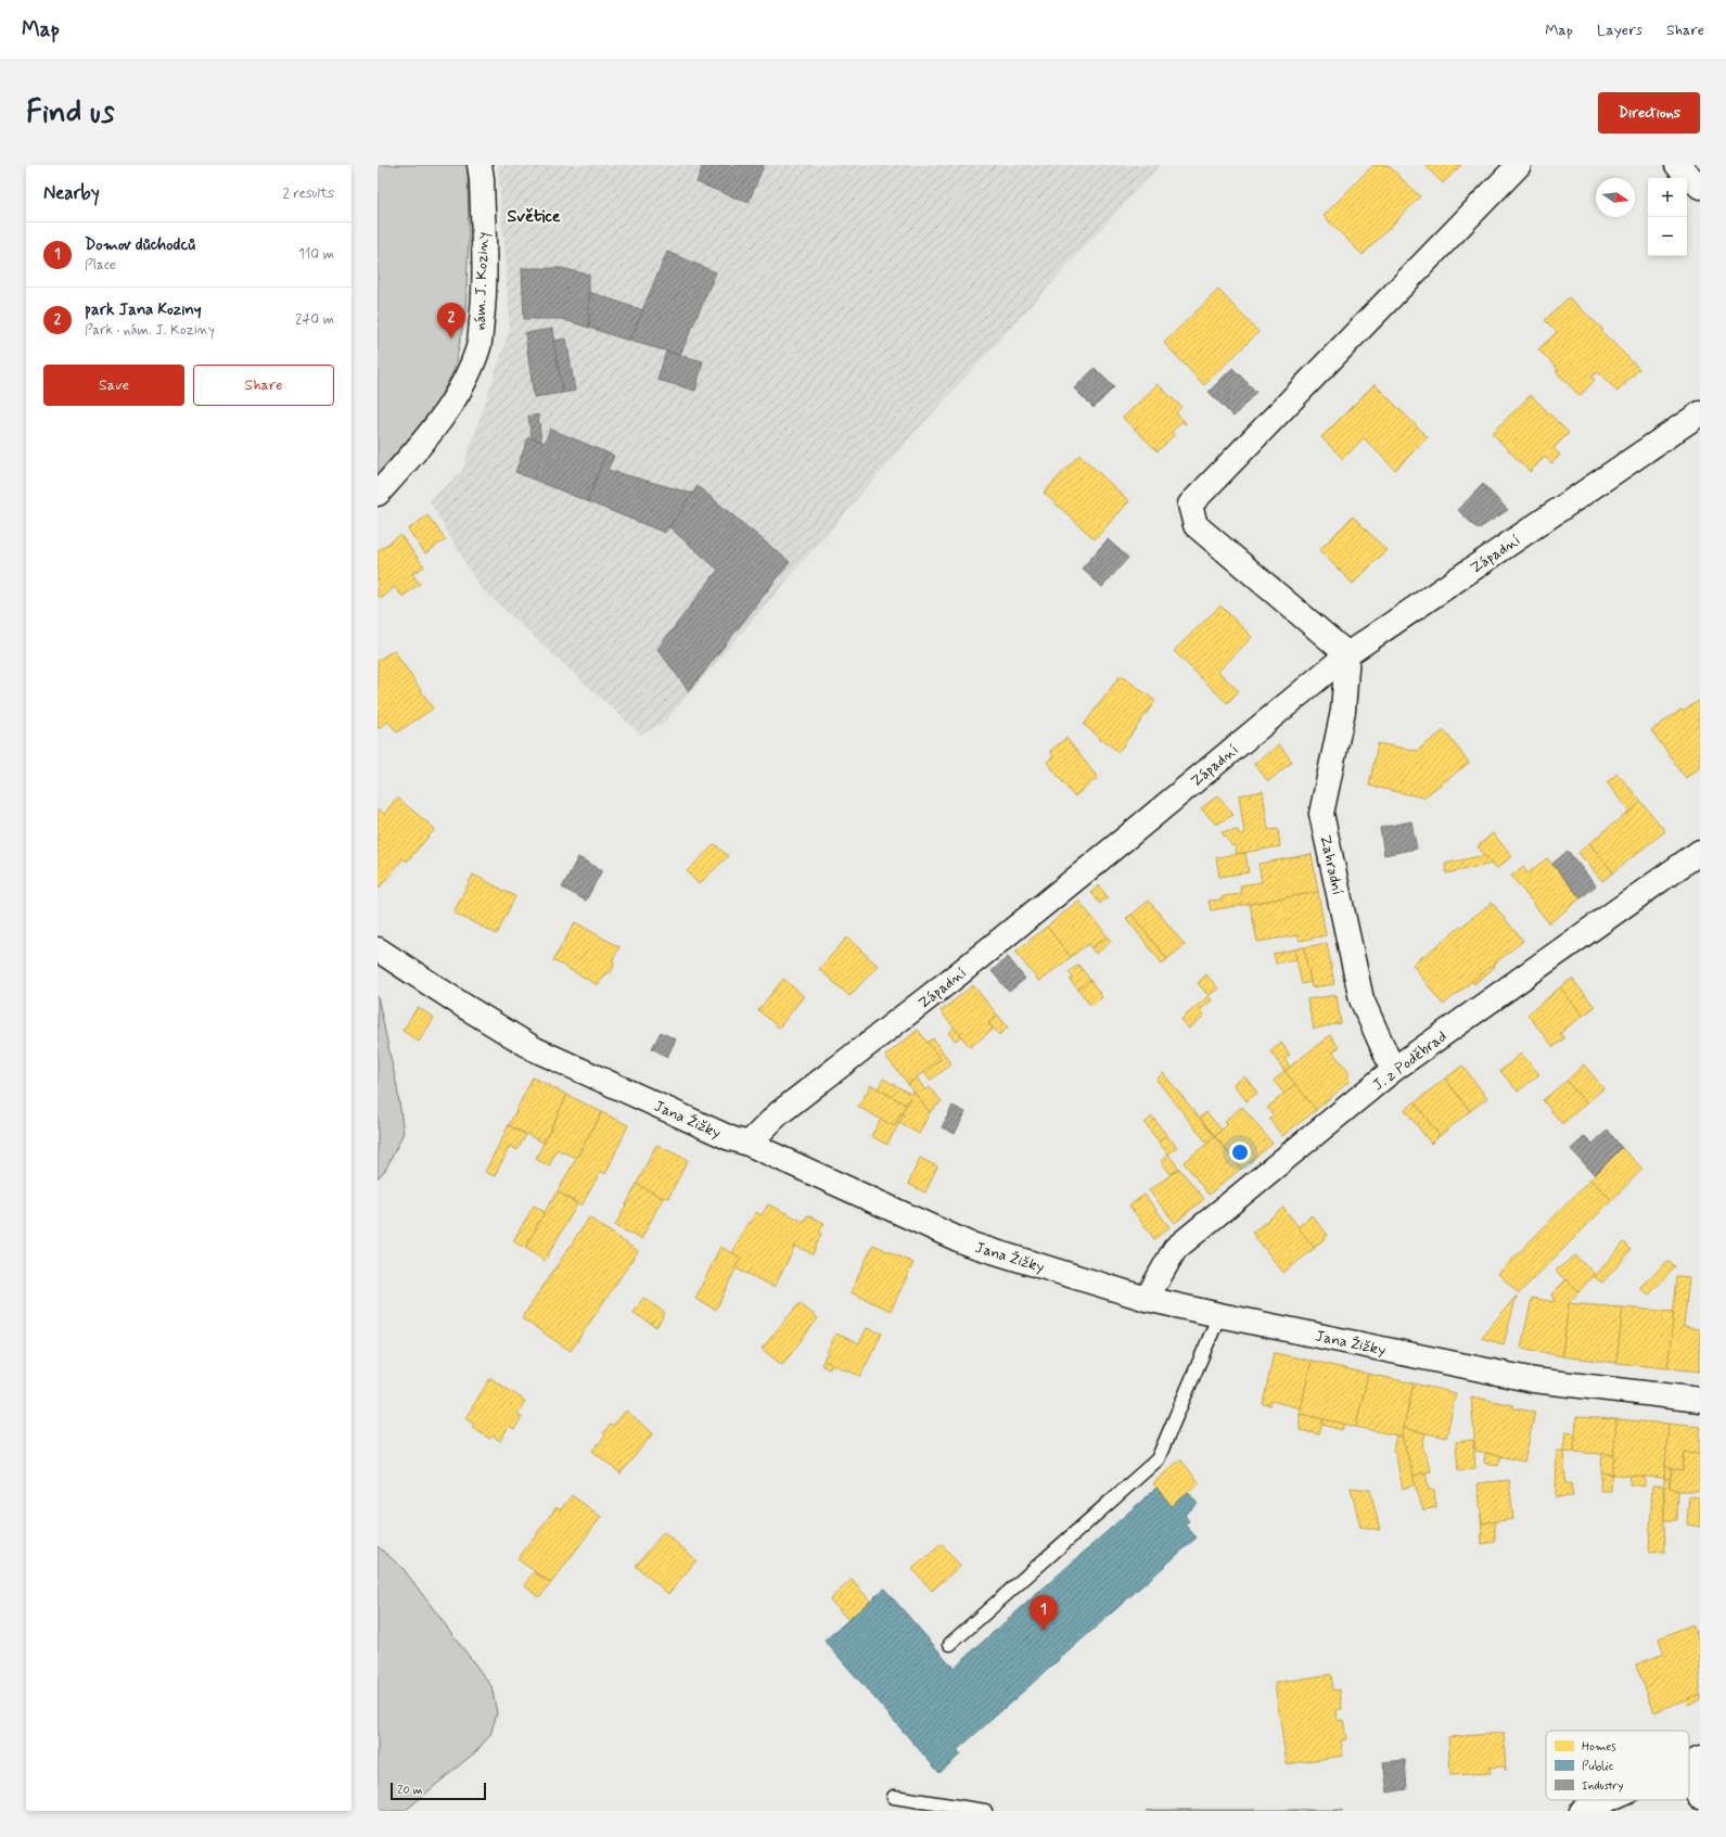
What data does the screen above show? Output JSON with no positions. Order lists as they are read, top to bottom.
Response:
{
  "streets": {
    "street": [
      "nám. J. Koziny",
      "Západní",
      "Zahradní",
      "J. z Poděbrad",
      "Jana Žižky"
    ]
  },
  "crossings": [
    ["Západní", "Zahradní"],
    ["Západní", "Jana Žižky"],
    ["Zahradní", "J. z Poděbrad"],
    ["J. z Poděbrad", "Jana Žižky"]
  ],
  "districts": ["Světice"],
  "legend": ["Homes", "Public", "Industry"],
  "scale_bar": "20 m",
  "north": "right",
  "page": {
    "header": "Map",
    "nav": ["Map", "Layers", "Share"],
    "buttons": [
      "Directions",
      ["Save", "Share"]
    ],
    "title": "Find us",
    "heading": ["Nearby", "2 results"],
    "map_buttons": ["+", "−"],
    "list": [
      {
        "mark": "1",
        "name": "Domov důchodců",
        "note": "Place",
        "value": "110 m"
      },
      {
        "mark": "2",
        "name": "park Jana Koziny",
        "note": "Park · nám. J. Koziny",
        "value": "240 m"
      }
    ],
    "pins": ["2", "1"],
    "scale": "20 m"
  }
}
